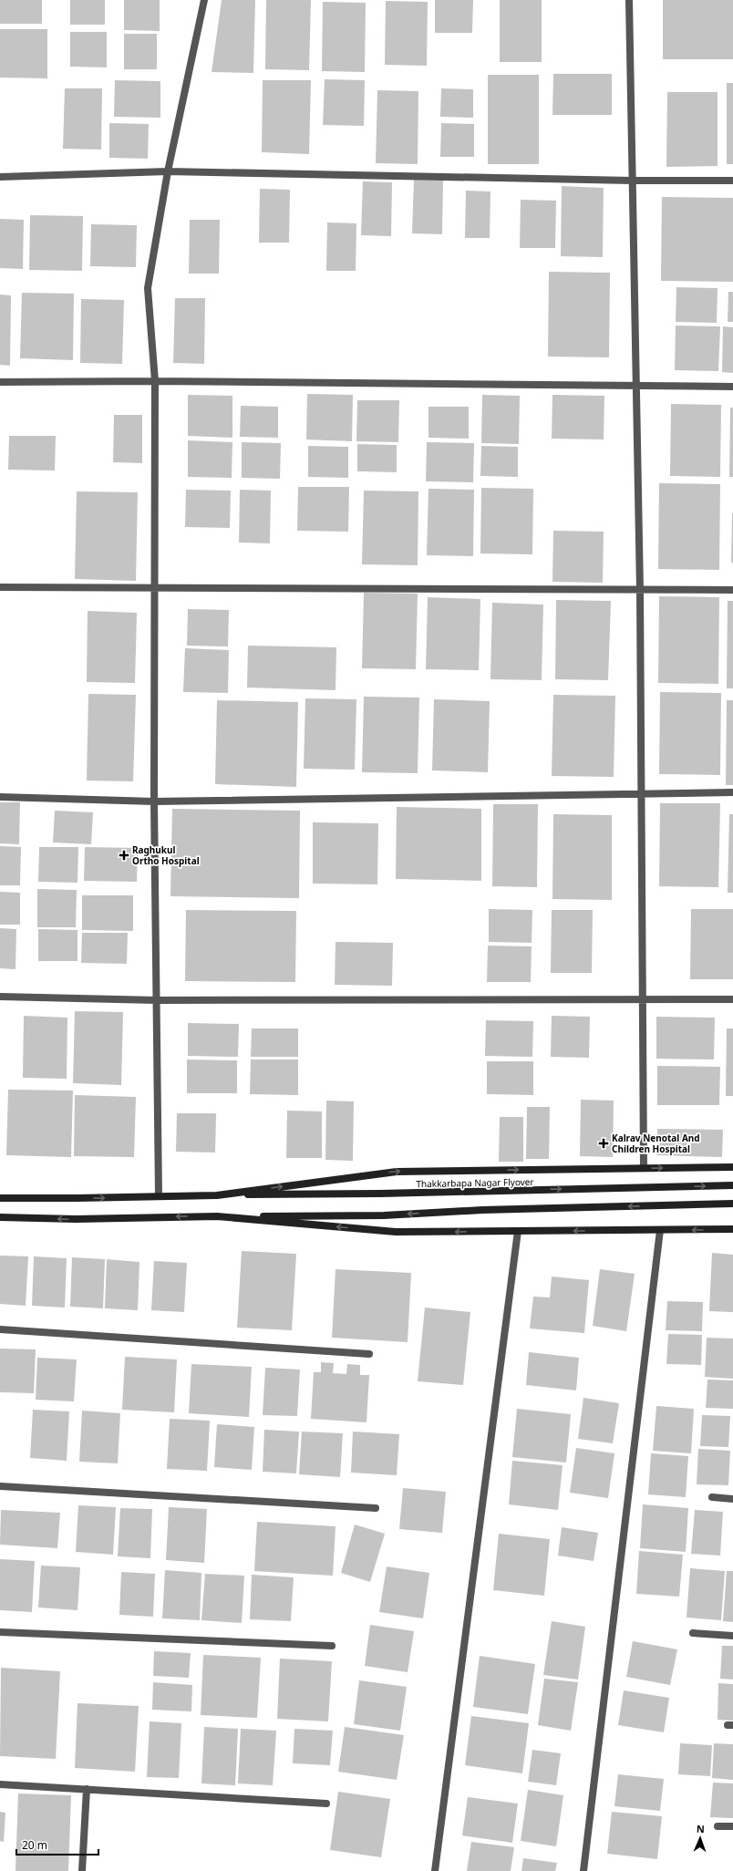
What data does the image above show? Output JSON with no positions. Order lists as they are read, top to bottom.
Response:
{
  "streets": {
    "main road": ["Thakkarbapa Nagar Flyover"]
  },
  "places": {
    "health": ["Raghukul Ortho Hospital", "Kalrav Nenotal And Children Hospital"]
  },
  "scale_bar": "20 m",
  "north": "top"
}
